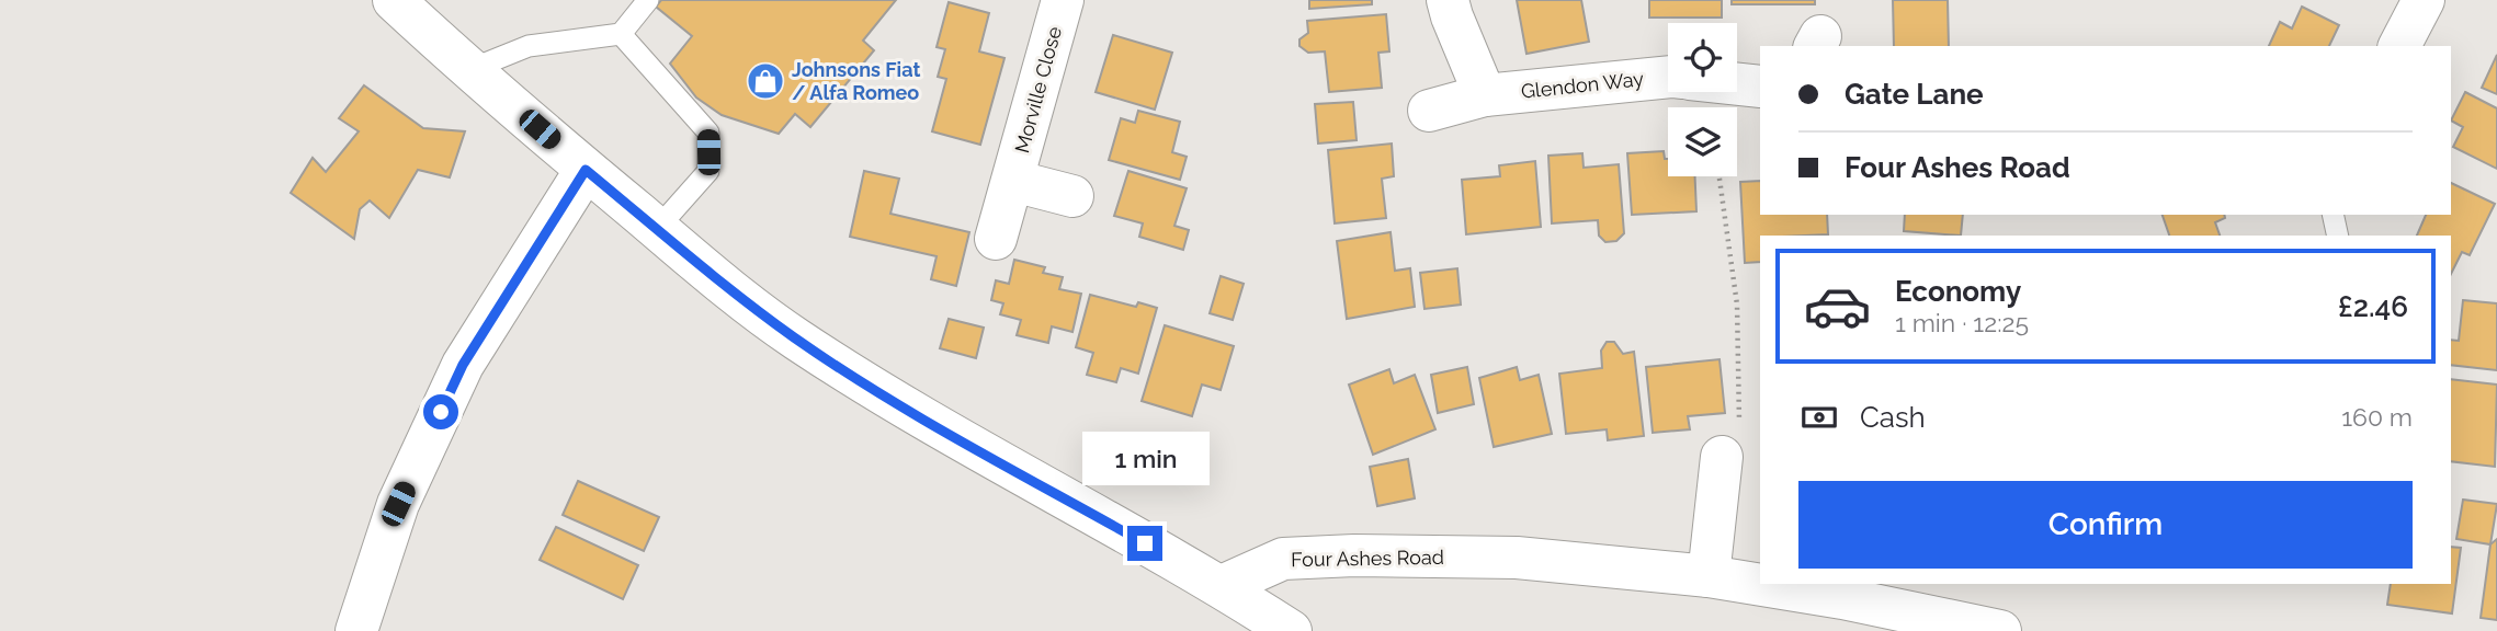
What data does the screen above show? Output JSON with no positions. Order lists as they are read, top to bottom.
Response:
{
  "streets": {
    "street": ["Glendon Way", "Morville Close", "Four Ashes Road"]
  },
  "places": {
    "shop": ["Johnsons Fiat / Alfa Romeo"]
  },
  "page": {
    "banner": ["Gate Lane", "Four Ashes Road"],
    "list": [
      {
        "name": "Economy",
        "note": "1 min · 12:25",
        "value": "£2.46"
      }
    ],
    "pay": ["Cash", "160 m"],
    "bubble": "1 min",
    "buttons": "Confirm"
  }
}
